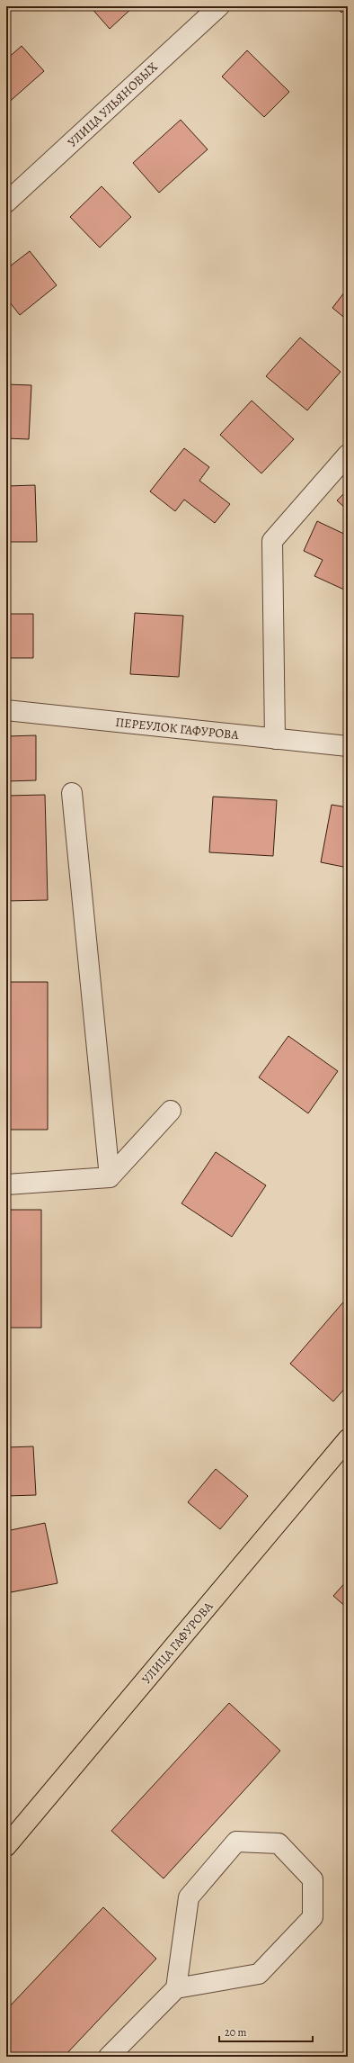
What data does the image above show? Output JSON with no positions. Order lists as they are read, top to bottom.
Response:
{
  "streets": {
    "main road": ["УЛИЦА ГАФУРОВА"],
    "street": ["УЛИЦА УЛЬЯНОВЫХ", "ПЕРЕУЛОК ГАФУРОВА"]
  },
  "scale_bar": "20 m"
}
